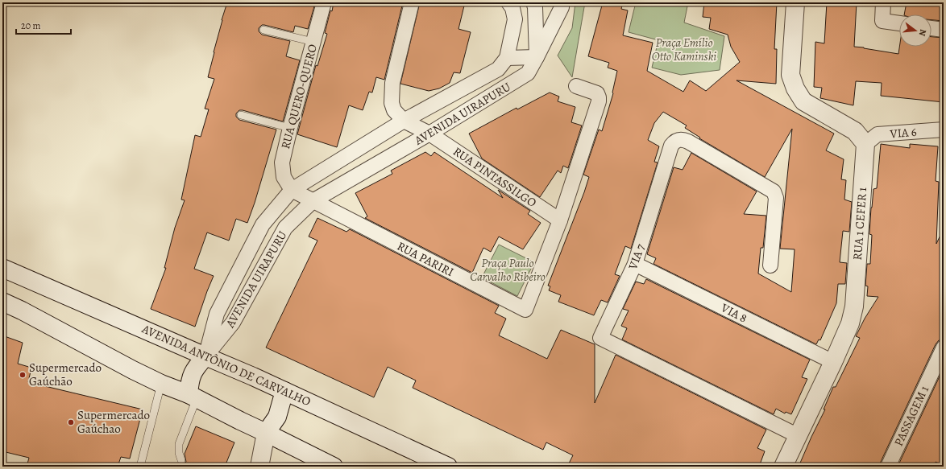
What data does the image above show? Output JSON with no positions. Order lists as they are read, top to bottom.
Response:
{
  "streets": {
    "main road": ["RUA 1 CEFER 1", "AVENIDA ANTÔNIO DE CARVALHO"],
    "street": [
      "RUA QUERO-QUERO",
      "AVENIDA UIRAPURU",
      "VIA 6",
      "RUA PINTASSILGO",
      "VIA 7",
      "RUA PARIRI",
      "VIA 8",
      "PASSAGEM 1"
    ]
  },
  "crossings": [
    ["RUA QUERO-QUERO", "AVENIDA UIRAPURU"],
    ["RUA QUERO-QUERO", "RUA PARIRI"],
    ["AVENIDA UIRAPURU", "RUA PINTASSILGO"],
    ["AVENIDA UIRAPURU", "RUA PARIRI"],
    ["AVENIDA UIRAPURU", "AVENIDA ANTÔNIO DE CARVALHO"],
    ["VIA 6", "RUA 1 CEFER 1"],
    ["RUA PINTASSILGO", "RUA PARIRI"],
    ["RUA 1 CEFER 1", "VIA 7"],
    ["RUA 1 CEFER 1", "VIA 8"],
    ["VIA 7", "VIA 8"]
  ],
  "parks": ["Praça Emílio Otto Kaminski", "Praça Paulo Carvalho Ribeiro"],
  "places": ["Supermercado Gaúchão", "Supermercado Gaúchao"],
  "scale_bar": "20 m",
  "north": "right"
}
